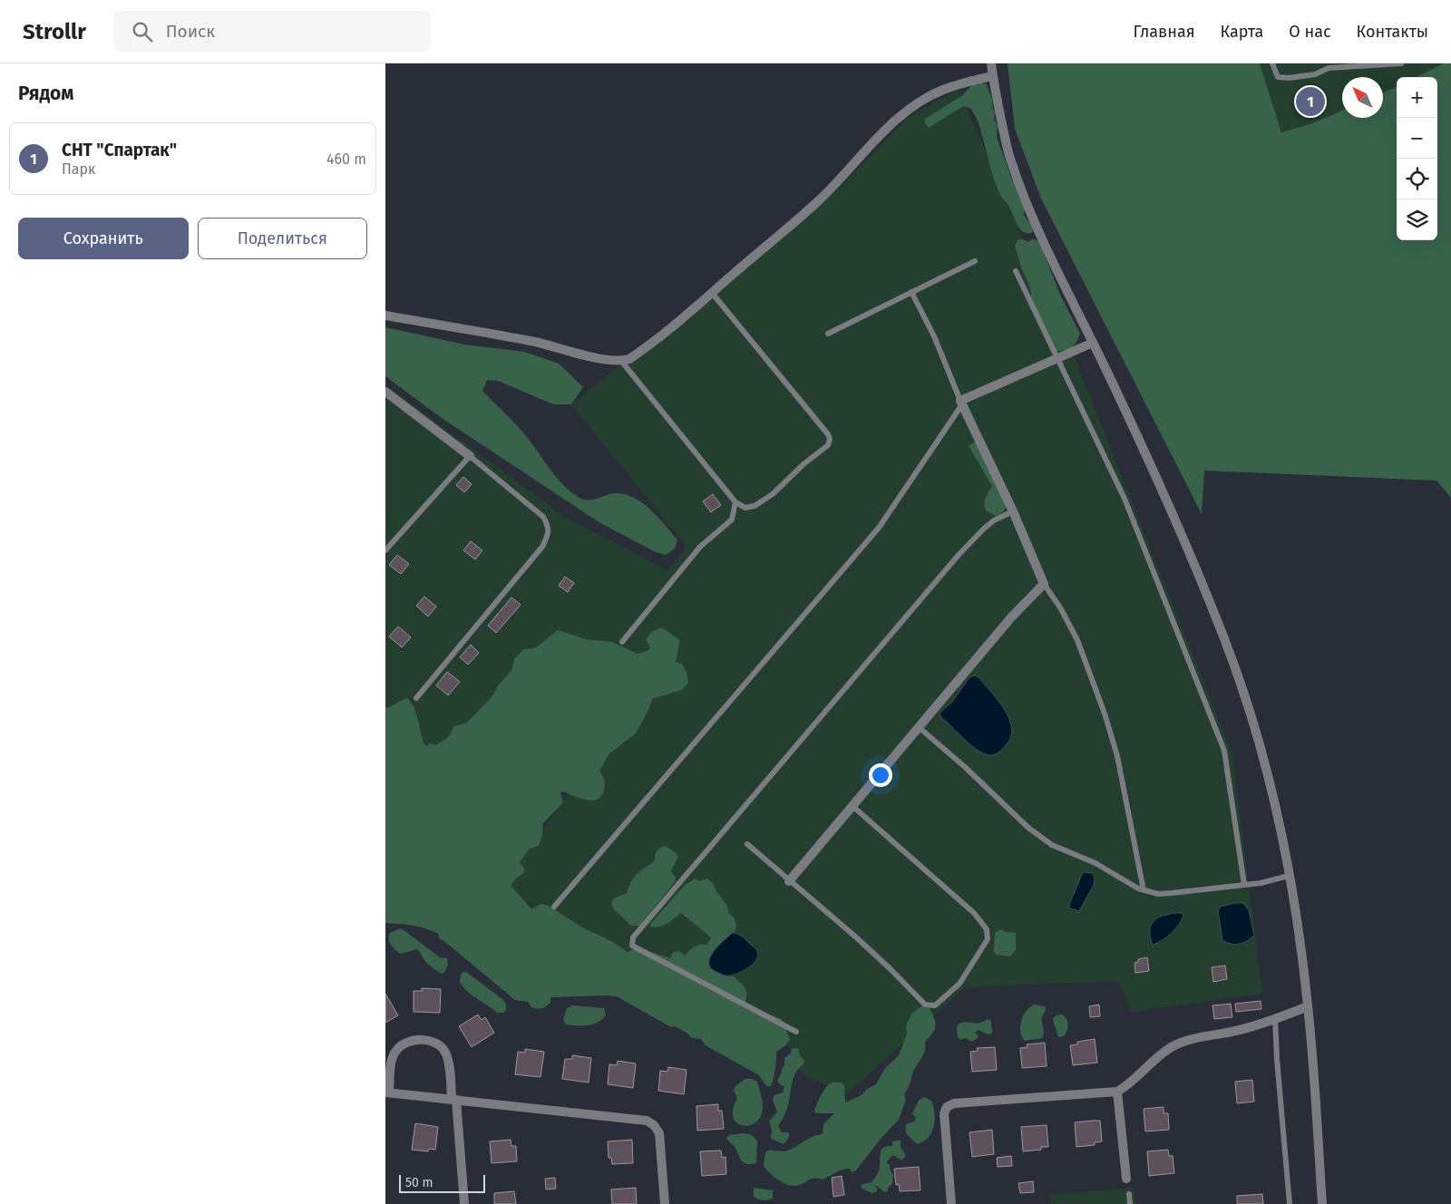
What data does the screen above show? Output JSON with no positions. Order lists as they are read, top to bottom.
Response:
{
  "scale_bar": "50 m",
  "north": "top left",
  "page": {
    "header": "Strollr",
    "search": "Поиск",
    "nav": [
      "Главная",
      "Карта",
      "О нас",
      "Контакты"
    ],
    "heading": "Рядом",
    "map_buttons": ["+", "−"],
    "pins": "1",
    "list": [
      {
        "mark": "1",
        "name": "СНТ \"Спартак\"",
        "note": "Парк",
        "value": "460 m"
      }
    ],
    "buttons": ["Сохранить", "Поделиться"],
    "scale": "50 m"
  }
}
